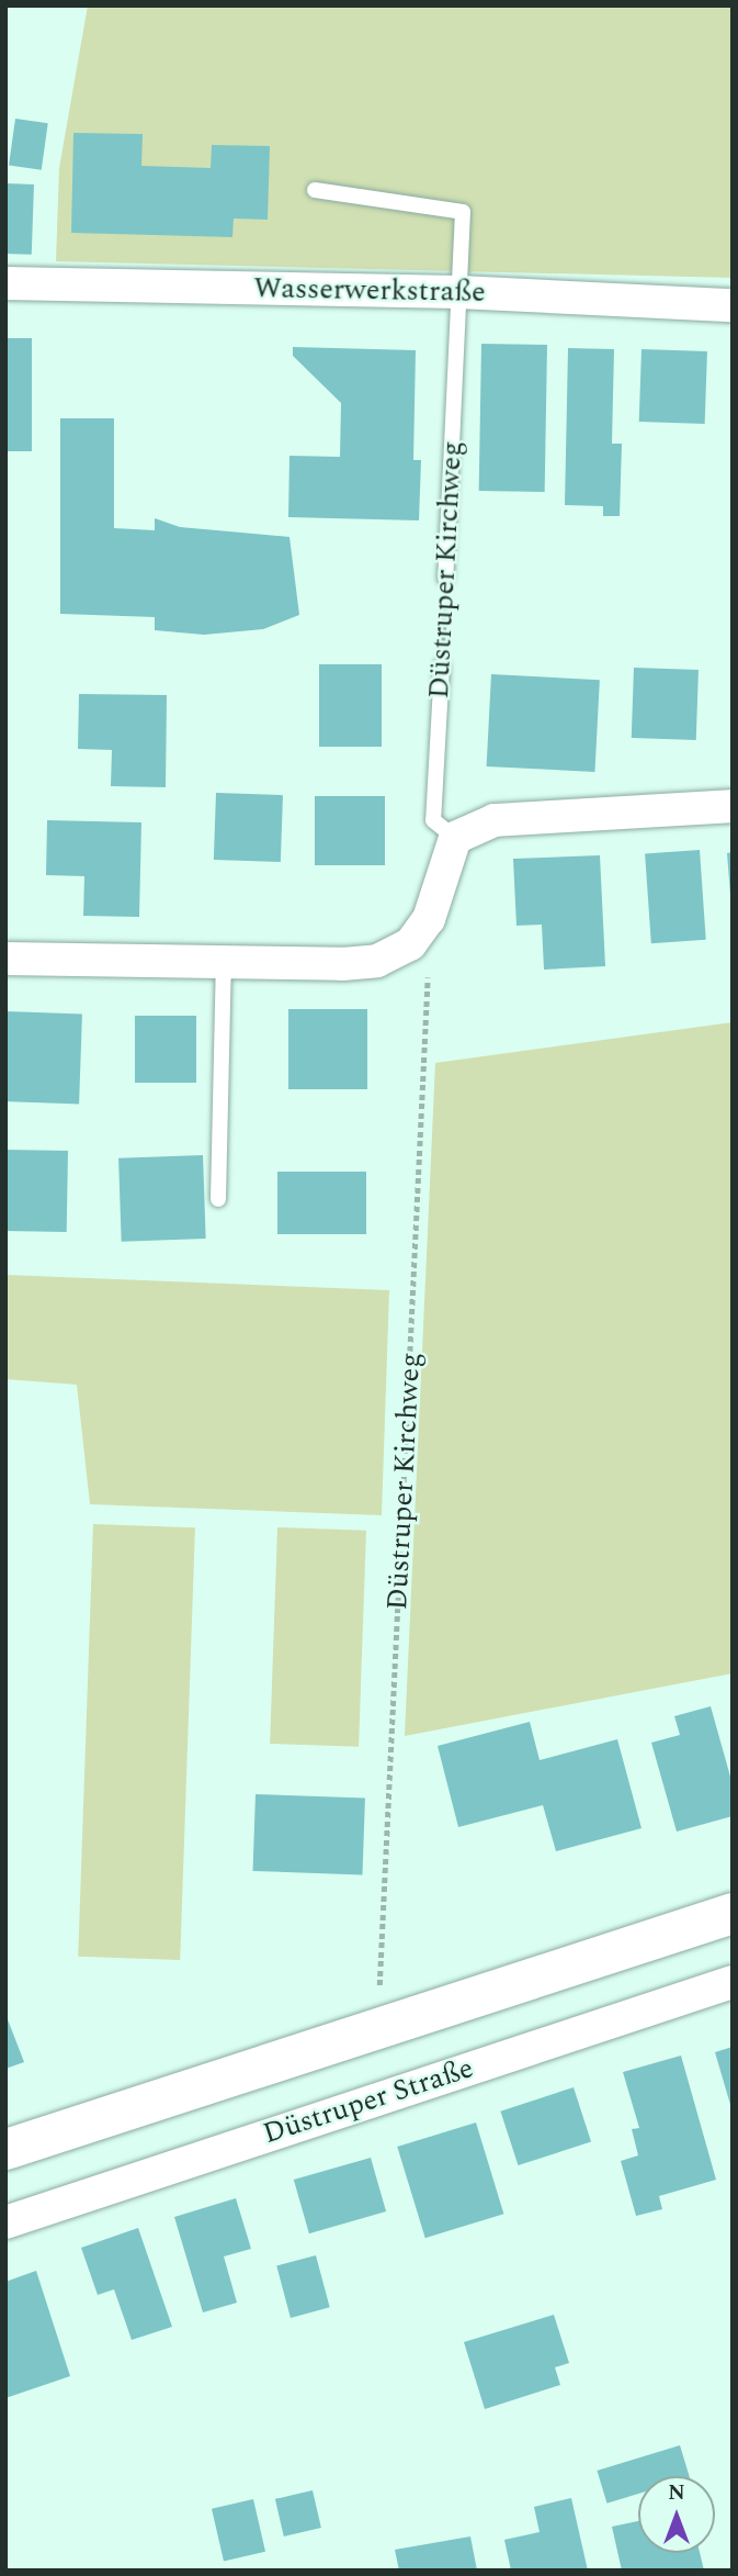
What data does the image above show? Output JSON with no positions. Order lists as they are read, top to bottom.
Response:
{
  "streets": {
    "street": ["Wasserwerkstraße", "Düstruper Straße"],
    "lane": ["Düstruper Kirchweg"]
  },
  "crossings": [
    ["Wasserwerkstraße", "Düstruper Kirchweg"]
  ],
  "north": "top"
}
